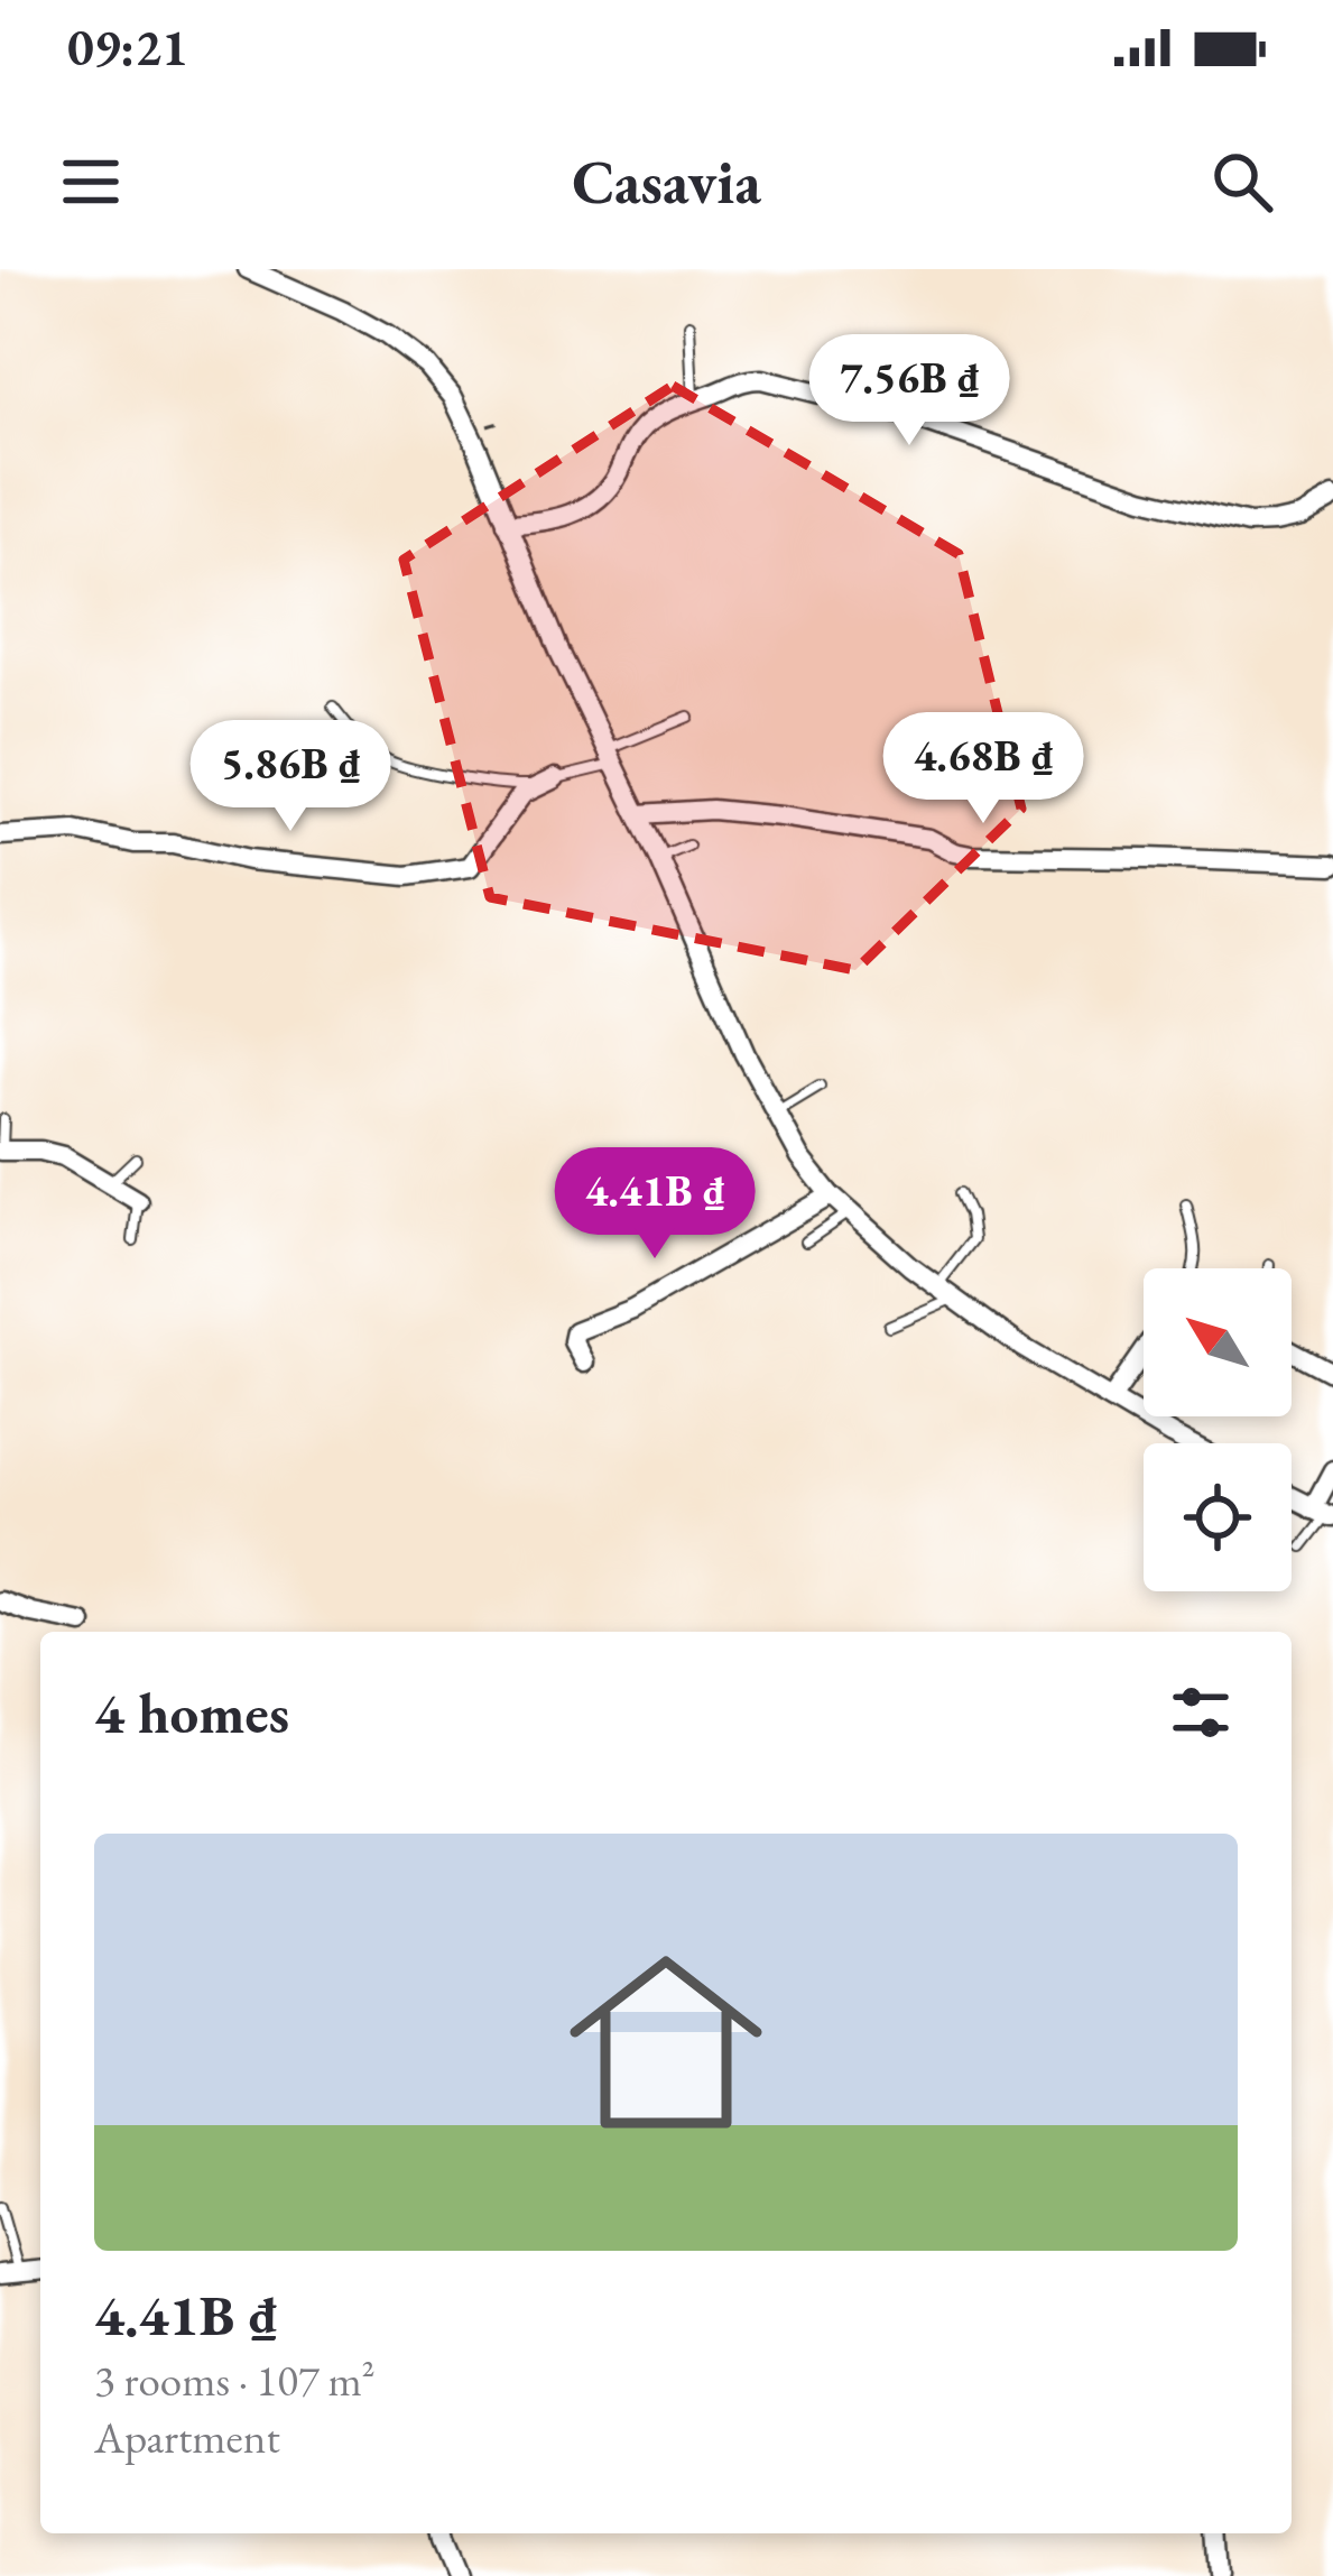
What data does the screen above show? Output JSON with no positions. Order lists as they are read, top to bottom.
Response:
{
  "north": "top left",
  "page": {
    "status": "09:21",
    "header": "Casavia",
    "price": [
      "7.56B ₫",
      "4.68B ₫",
      "5.86B ₫",
      "4.41B ₫"
    ],
    "heading": "4 homes",
    "list": [
      {
        "name": "4.41B ₫",
        "note": "3 rooms · 107 m² · Apartment"
      }
    ]
  }
}
